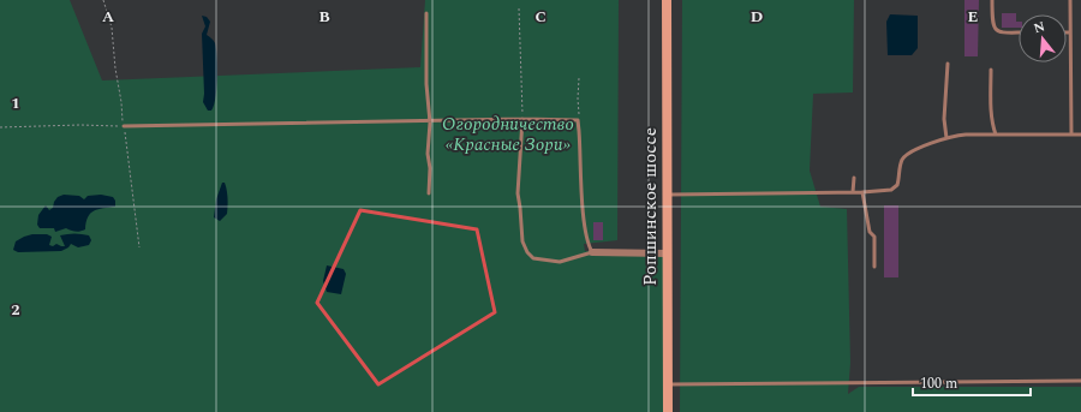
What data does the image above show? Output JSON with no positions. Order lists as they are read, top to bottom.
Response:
{
  "streets": {
    "main road": ["Ропшинское шоссе"]
  },
  "parks": ["Огородничество «Красные Зори»"],
  "scale_bar": "100 m",
  "north": "top",
  "grid": {
    "columns": [
      "A",
      "B",
      "C",
      "D",
      "E"
    ],
    "rows": ["1", "2"]
  }
}
